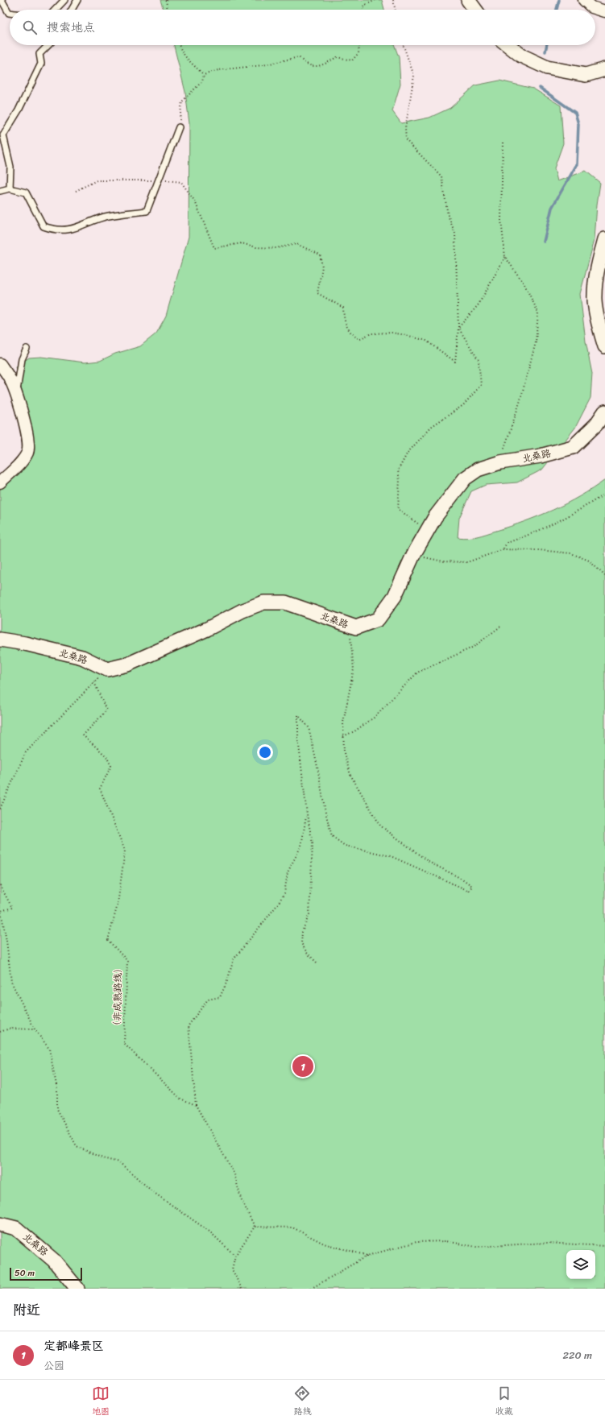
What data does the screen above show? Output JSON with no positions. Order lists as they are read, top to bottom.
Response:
{
  "streets": {
    "street": ["北桑路"],
    "path": ["（非成熟路线）"]
  },
  "scale_bar": "50 m",
  "page": {
    "search": "搜索地点",
    "pins": "1",
    "scale": "50 m",
    "heading": "附近",
    "list": [
      {
        "mark": "1",
        "name": "定都峰景区",
        "note": "公园",
        "value": "220 m"
      }
    ],
    "nav": ["地图", "路线", "收藏"]
  }
}
